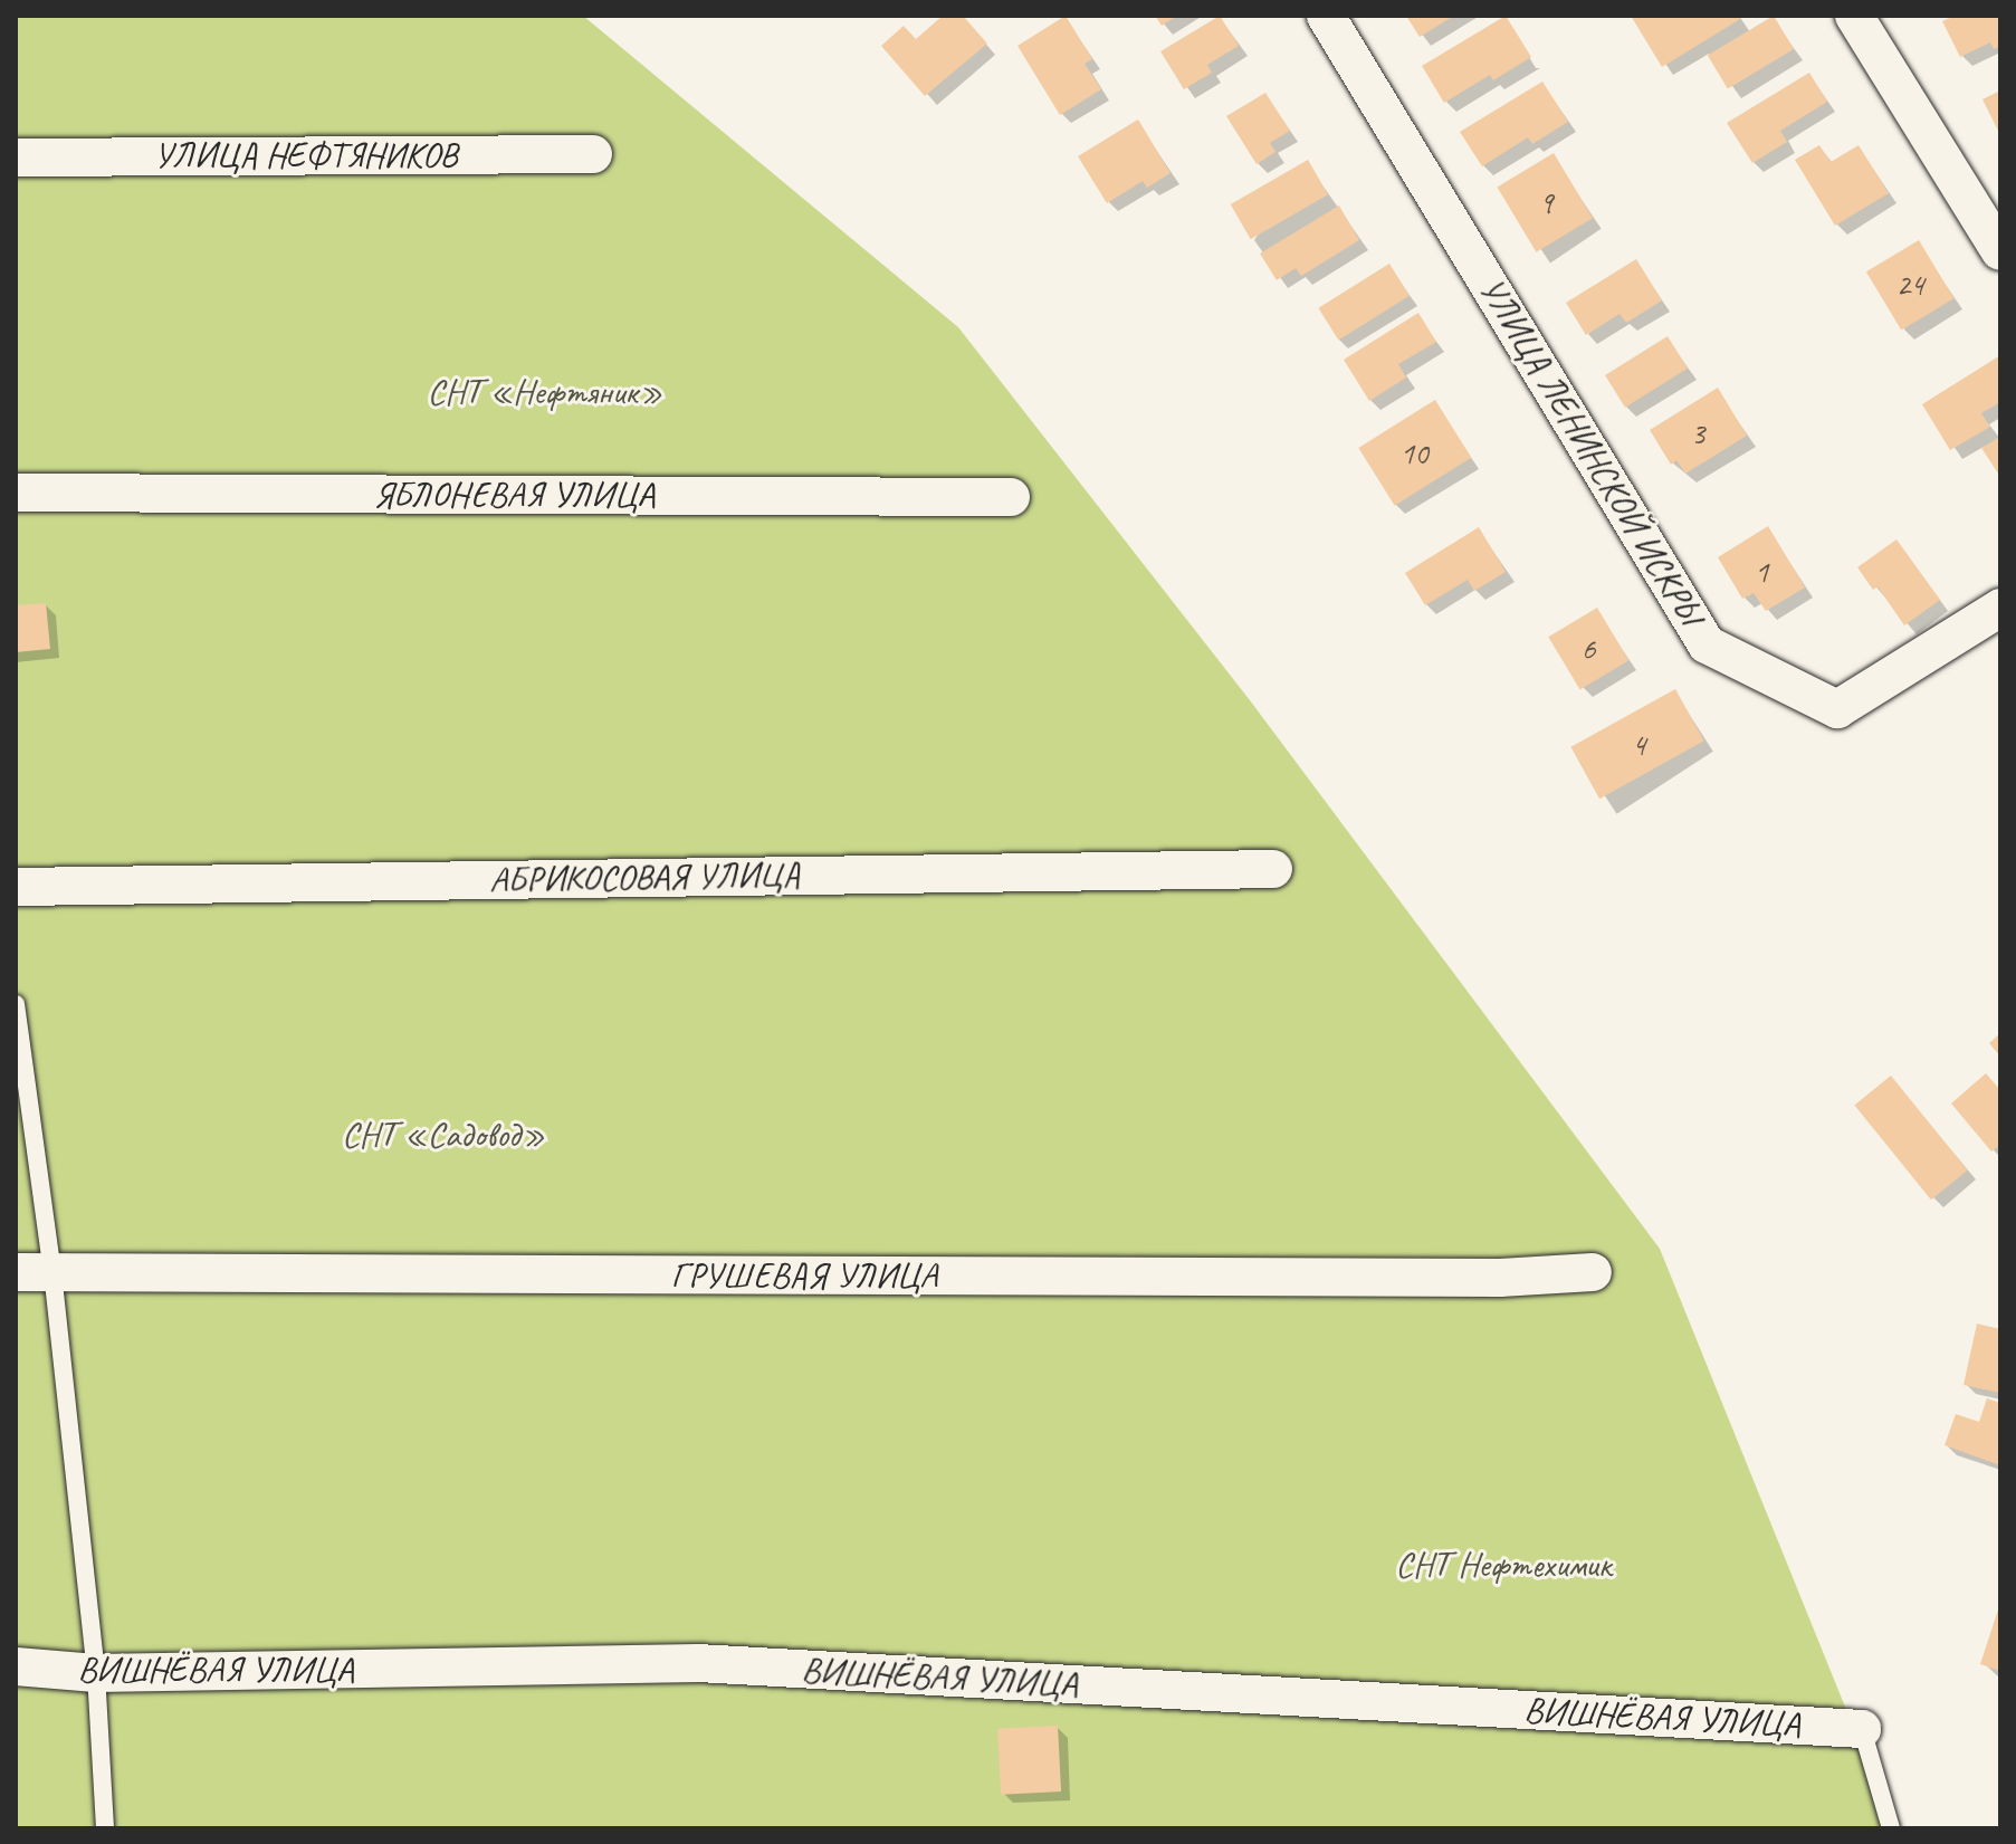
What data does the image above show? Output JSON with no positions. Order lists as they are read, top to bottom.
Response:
{
  "streets": {
    "street": [
      "УЛИЦА НЕФТЯНИКОВ",
      "УЛИЦА ЛЕНИНСКОЙ ИСКРЫ",
      "ЯБЛОНЕВАЯ УЛИЦА",
      "АБРИКОСОВАЯ УЛИЦА",
      "ГРУШЕВАЯ УЛИЦА",
      "ВИШНЁВАЯ УЛИЦА"
    ]
  },
  "parks": ["СНТ «Нефтяник»", "СНТ «Садовод»", "СНТ Нефтехимик"],
  "house_numbers": [
    "9",
    "24",
    "3",
    "10",
    "1",
    "6",
    "4"
  ]
}
